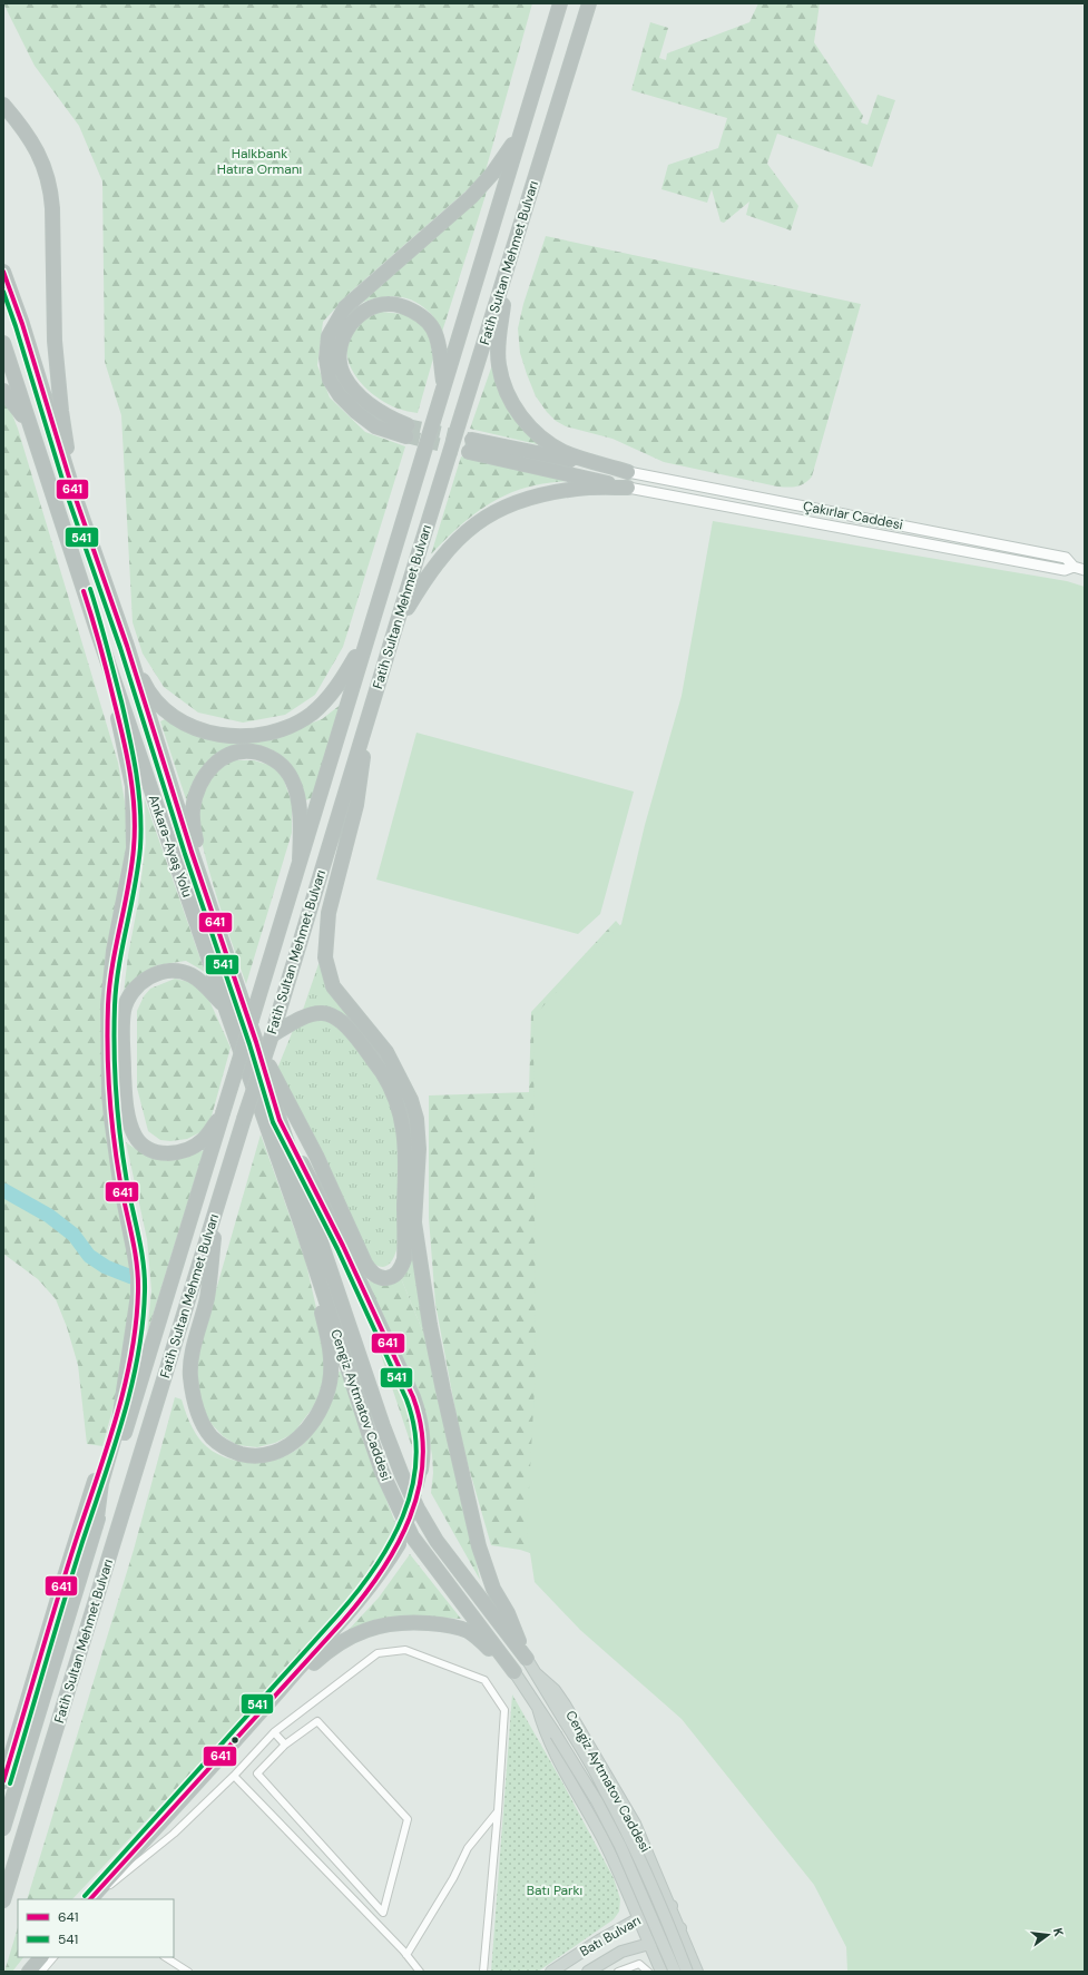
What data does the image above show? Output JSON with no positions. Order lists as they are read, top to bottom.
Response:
{
  "streets": {
    "highway": ["Fatih Sultan Mehmet Bulvarı", "Ankara-Ayaş Yolu", "Cengiz Aytmatov Caddesi"],
    "main road": ["Çakırlar Caddesi", "Batı Bulvarı"]
  },
  "crossings": [
    ["Ankara-Ayaş Yolu", "Cengiz Aytmatov Caddesi"],
    ["Cengiz Aytmatov Caddesi", "Batı Bulvarı"]
  ],
  "parks": ["Halkbank Hatıra Ormanı", "Batı Parkı"],
  "lines": ["transit line 641", "transit line 541"],
  "legend": ["641", "541"],
  "north": "right"
}
